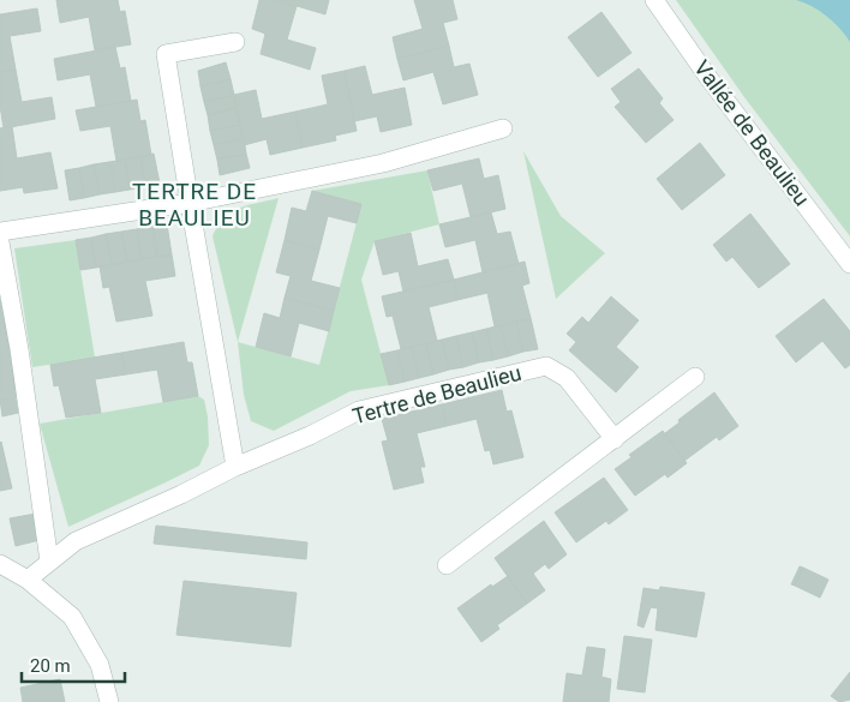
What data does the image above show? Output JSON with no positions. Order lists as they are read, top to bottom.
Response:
{
  "streets": {
    "street": ["Vallée de Beaulieu", "Tertre de Beaulieu"]
  },
  "districts": ["TERTRE DE BEAULIEU"],
  "scale_bar": "20 m"
}
